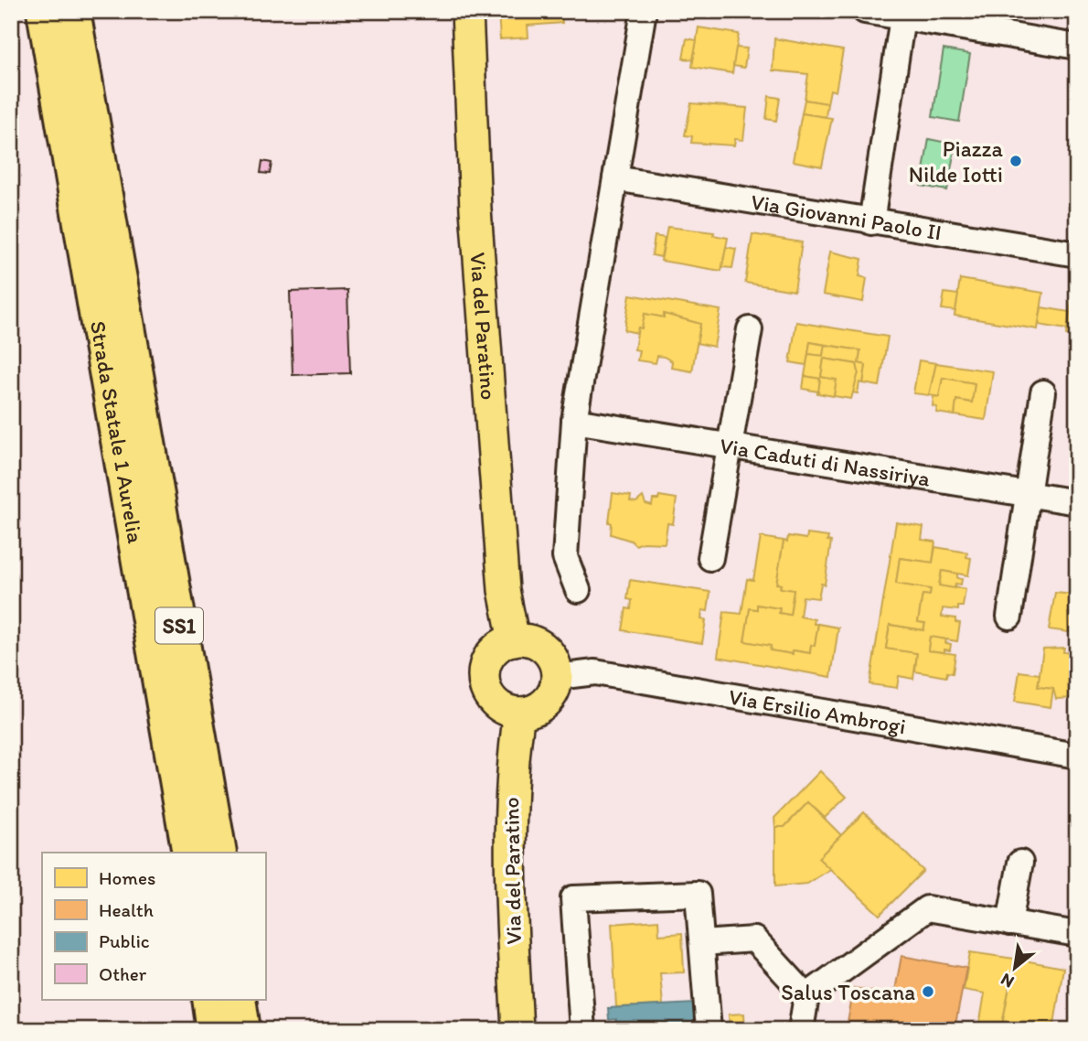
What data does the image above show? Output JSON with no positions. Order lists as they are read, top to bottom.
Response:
{
  "streets": {
    "highway": ["Strada Statale 1 Aurelia", "SS1"],
    "main road": ["Via del Paratino"],
    "street": ["Via Giovanni Paolo II", "Via Caduti di Nassiriya", "Via Ersilio Ambrogi"]
  },
  "crossings": [
    ["Via del Paratino", "Via Ersilio Ambrogi"]
  ],
  "places": ["Piazza Nilde Iotti", "Salus Toscana"],
  "legend": [
    "Homes",
    "Health",
    "Public",
    "Other"
  ],
  "north": "bottom left"
}
